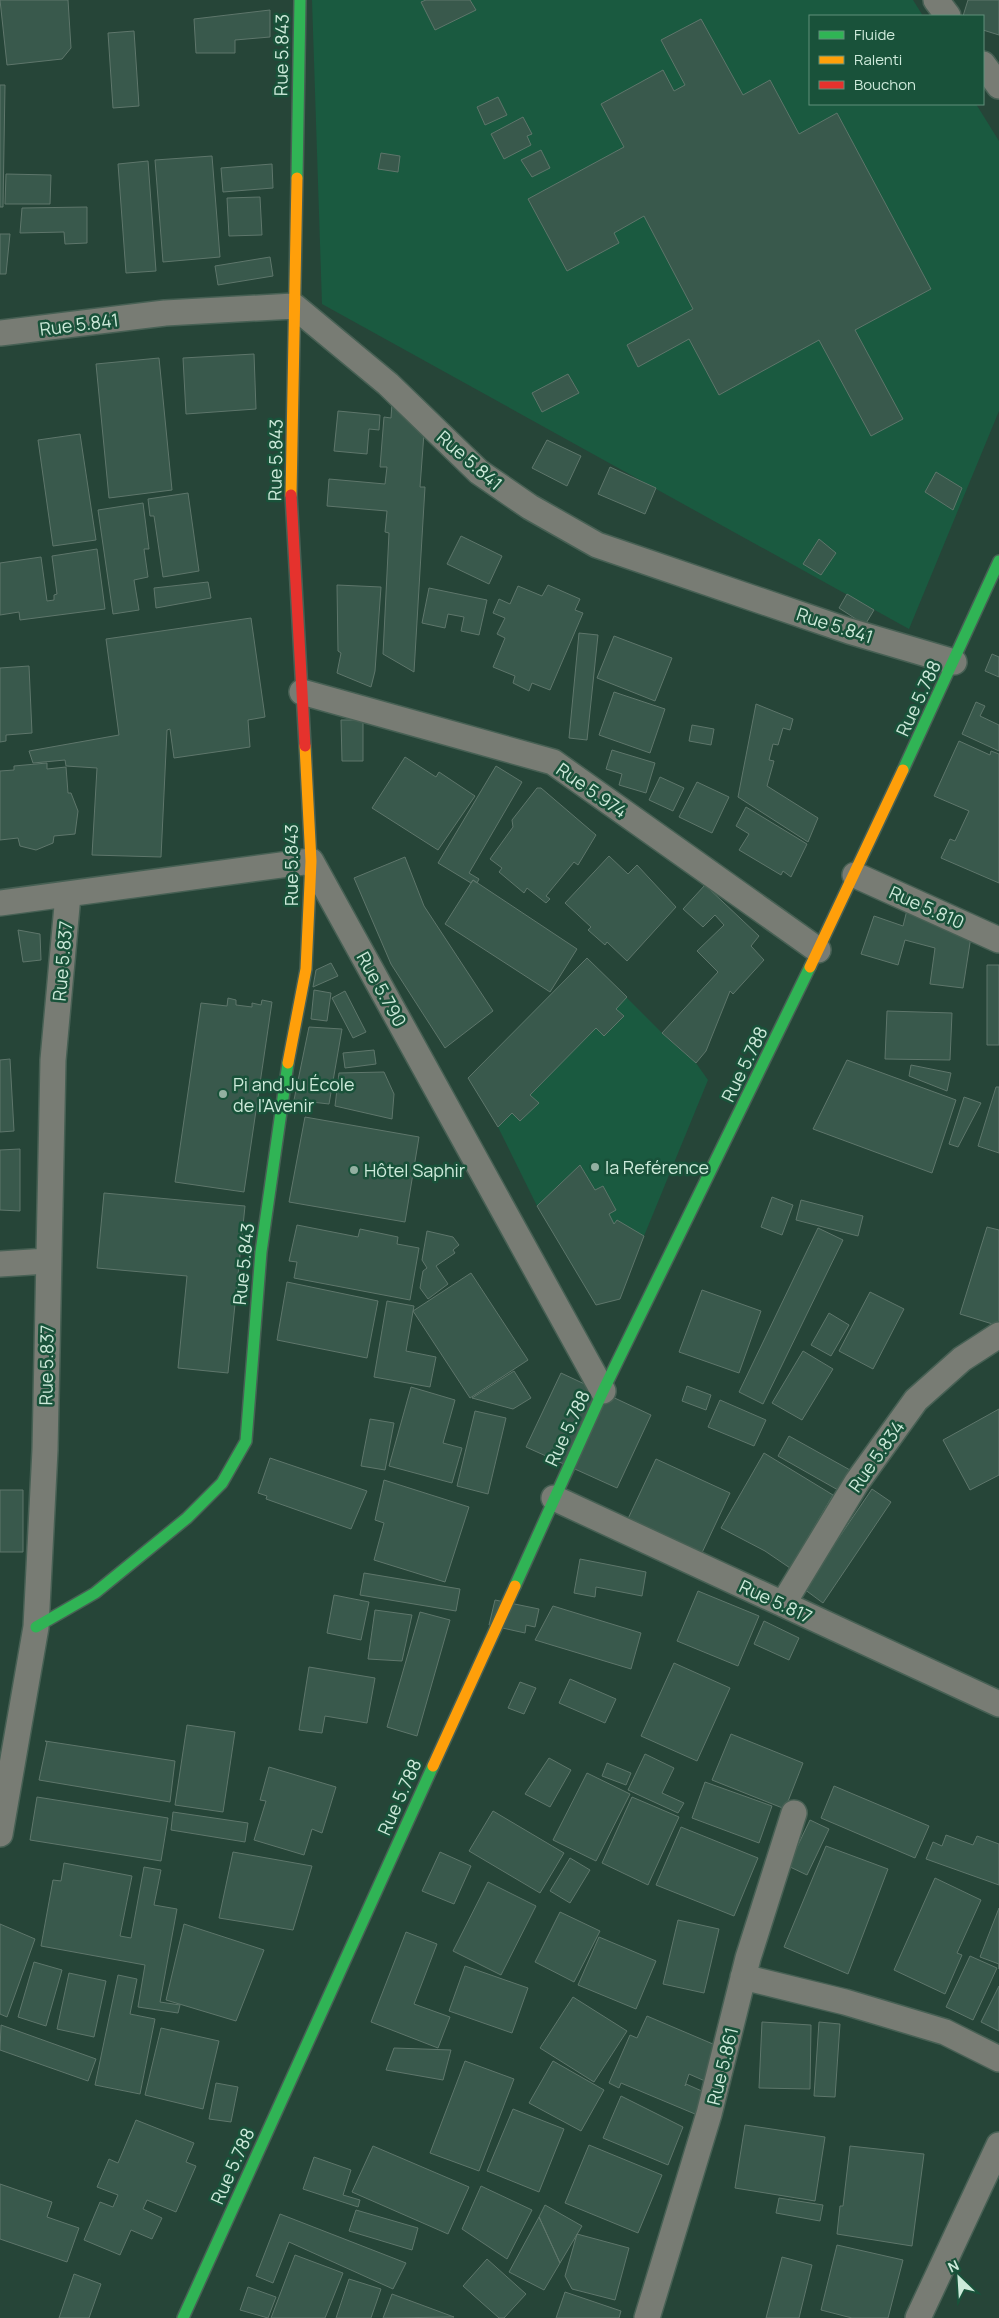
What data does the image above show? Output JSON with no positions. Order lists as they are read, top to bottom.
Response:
{
  "streets": {
    "street": [
      "Rue 5.843",
      "Rue 5.841",
      "Rue 5.788",
      "Rue 5.974",
      "Rue 5.810",
      "Rue 5.837",
      "Rue 5.790",
      "Rue 5.834",
      "Rue 5.817",
      "Rue 5.861"
    ]
  },
  "crossings": [
    ["Rue 5.843", "Rue 5.841"],
    ["Rue 5.843", "Rue 5.974"],
    ["Rue 5.843", "Rue 5.837"],
    ["Rue 5.843", "Rue 5.790"],
    ["Rue 5.841", "Rue 5.788"],
    ["Rue 5.788", "Rue 5.974"],
    ["Rue 5.788", "Rue 5.810"],
    ["Rue 5.788", "Rue 5.790"],
    ["Rue 5.788", "Rue 5.817"],
    ["Rue 5.834", "Rue 5.817"]
  ],
  "places": ["Pi and Ju École de l'Avenir", "la Reférence", "Hôtel Saphir"],
  "legend": ["Fluide", "Ralenti", "Bouchon"],
  "north": "top left"
}
